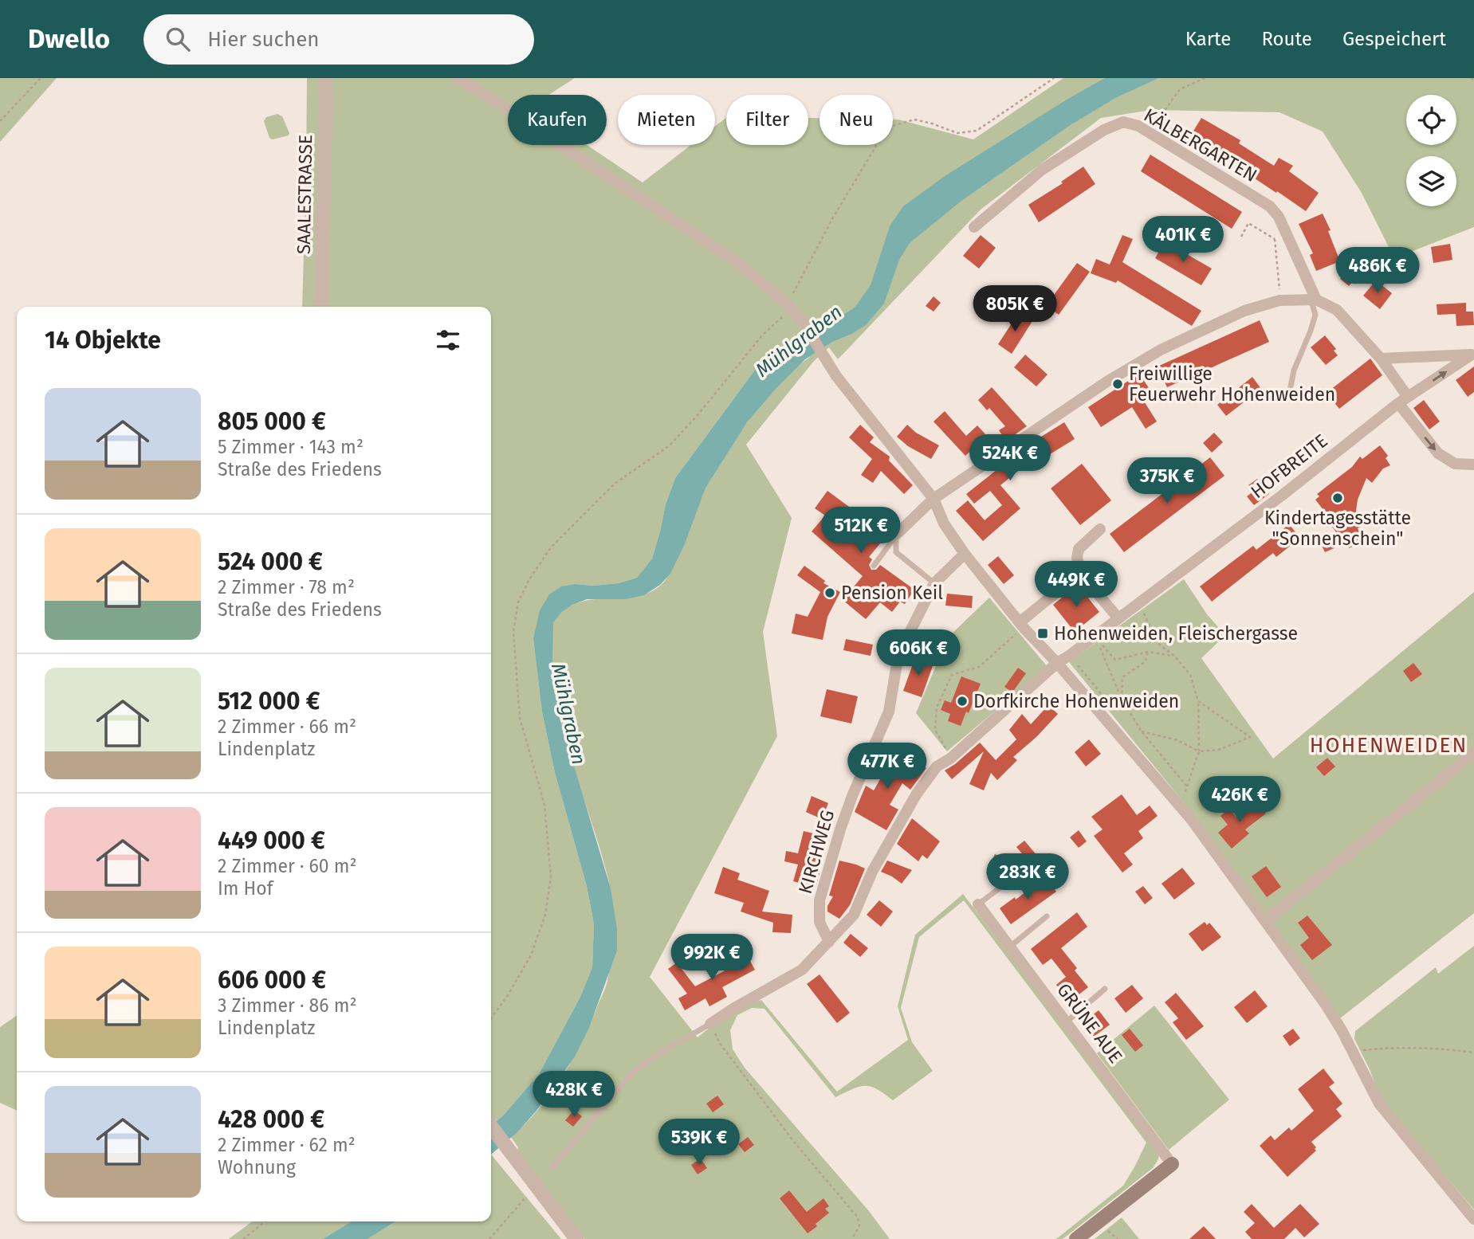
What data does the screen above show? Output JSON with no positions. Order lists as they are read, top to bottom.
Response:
{
  "streets": {
    "street": [
      "KÄLBERGARTEN",
      "SAALESTRASSE",
      "HOFBREITE",
      "KIRCHWEG",
      "GRÜNE AUE"
    ]
  },
  "crossings": [
    ["HOFBREITE", "KIRCHWEG"]
  ],
  "districts": ["HOHENWEIDEN"],
  "water": ["Mühlgraben"],
  "places": {
    "other": [
      "Freiwillige Feuerwehr Hohenweiden",
      "Kindertagesstätte \"Sonnenschein\"",
      "Pension Keil",
      "Dorfkirche Hohenweiden"
    ],
    "transit": ["Hohenweiden, Fleischergasse"]
  },
  "page": {
    "header": "Dwello",
    "search": "Hier suchen",
    "nav": ["Karte", "Route", "Gespeichert"],
    "chip": [
      "Kaufen",
      "Mieten",
      "Filter",
      "Neu"
    ],
    "price": [
      "401K €",
      "486K €",
      "805K €",
      "524K €",
      "375K €",
      "512K €",
      "449K €",
      "606K €",
      "477K €",
      "426K €",
      "283K €",
      "992K €",
      "428K €",
      "539K €"
    ],
    "heading": "14 Objekte",
    "list": [
      {
        "name": "805 000 €",
        "note": "5 Zimmer · 143 m² · Straße des Friedens"
      },
      {
        "name": "524 000 €",
        "note": "2 Zimmer · 78 m² · Straße des Friedens"
      },
      {
        "name": "512 000 €",
        "note": "2 Zimmer · 66 m² · Lindenplatz"
      },
      {
        "name": "449 000 €",
        "note": "2 Zimmer · 60 m² · Im Hof"
      },
      {
        "name": "606 000 €",
        "note": "3 Zimmer · 86 m² · Lindenplatz"
      },
      {
        "name": "428 000 €",
        "note": "2 Zimmer · 62 m² · Wohnung"
      }
    ]
  }
}
